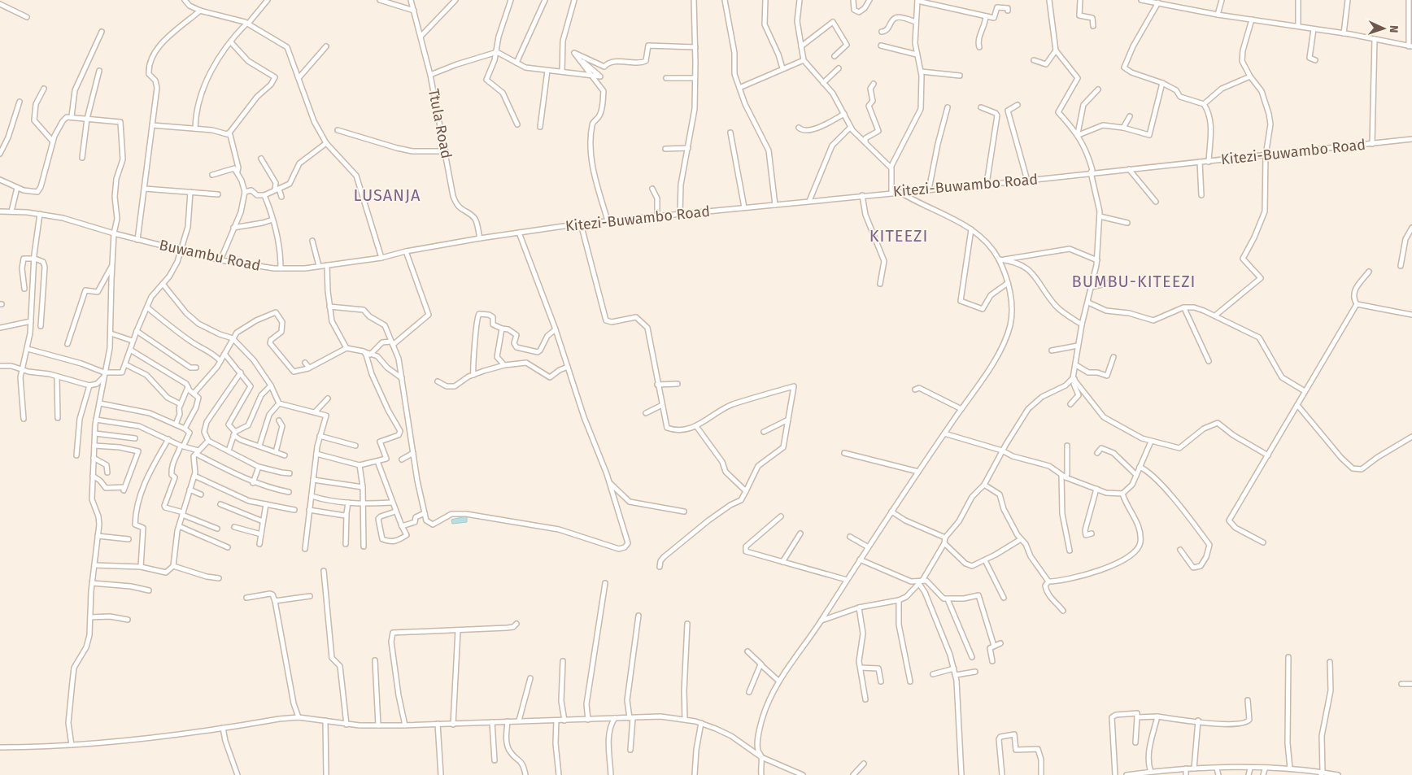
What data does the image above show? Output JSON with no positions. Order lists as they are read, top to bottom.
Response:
{
  "streets": {
    "street": ["Ttula Road", "Kitezi-Buwambo Road", "Buwambu Road"]
  },
  "crossings": [
    ["Ttula Road", "Buwambu Road"],
    ["Kitezi-Buwambo Road", "Buwambu Road"]
  ],
  "districts": ["LUSANJA", "KITEEZI", "BUMBU-KITEEZI"],
  "north": "right"
}
